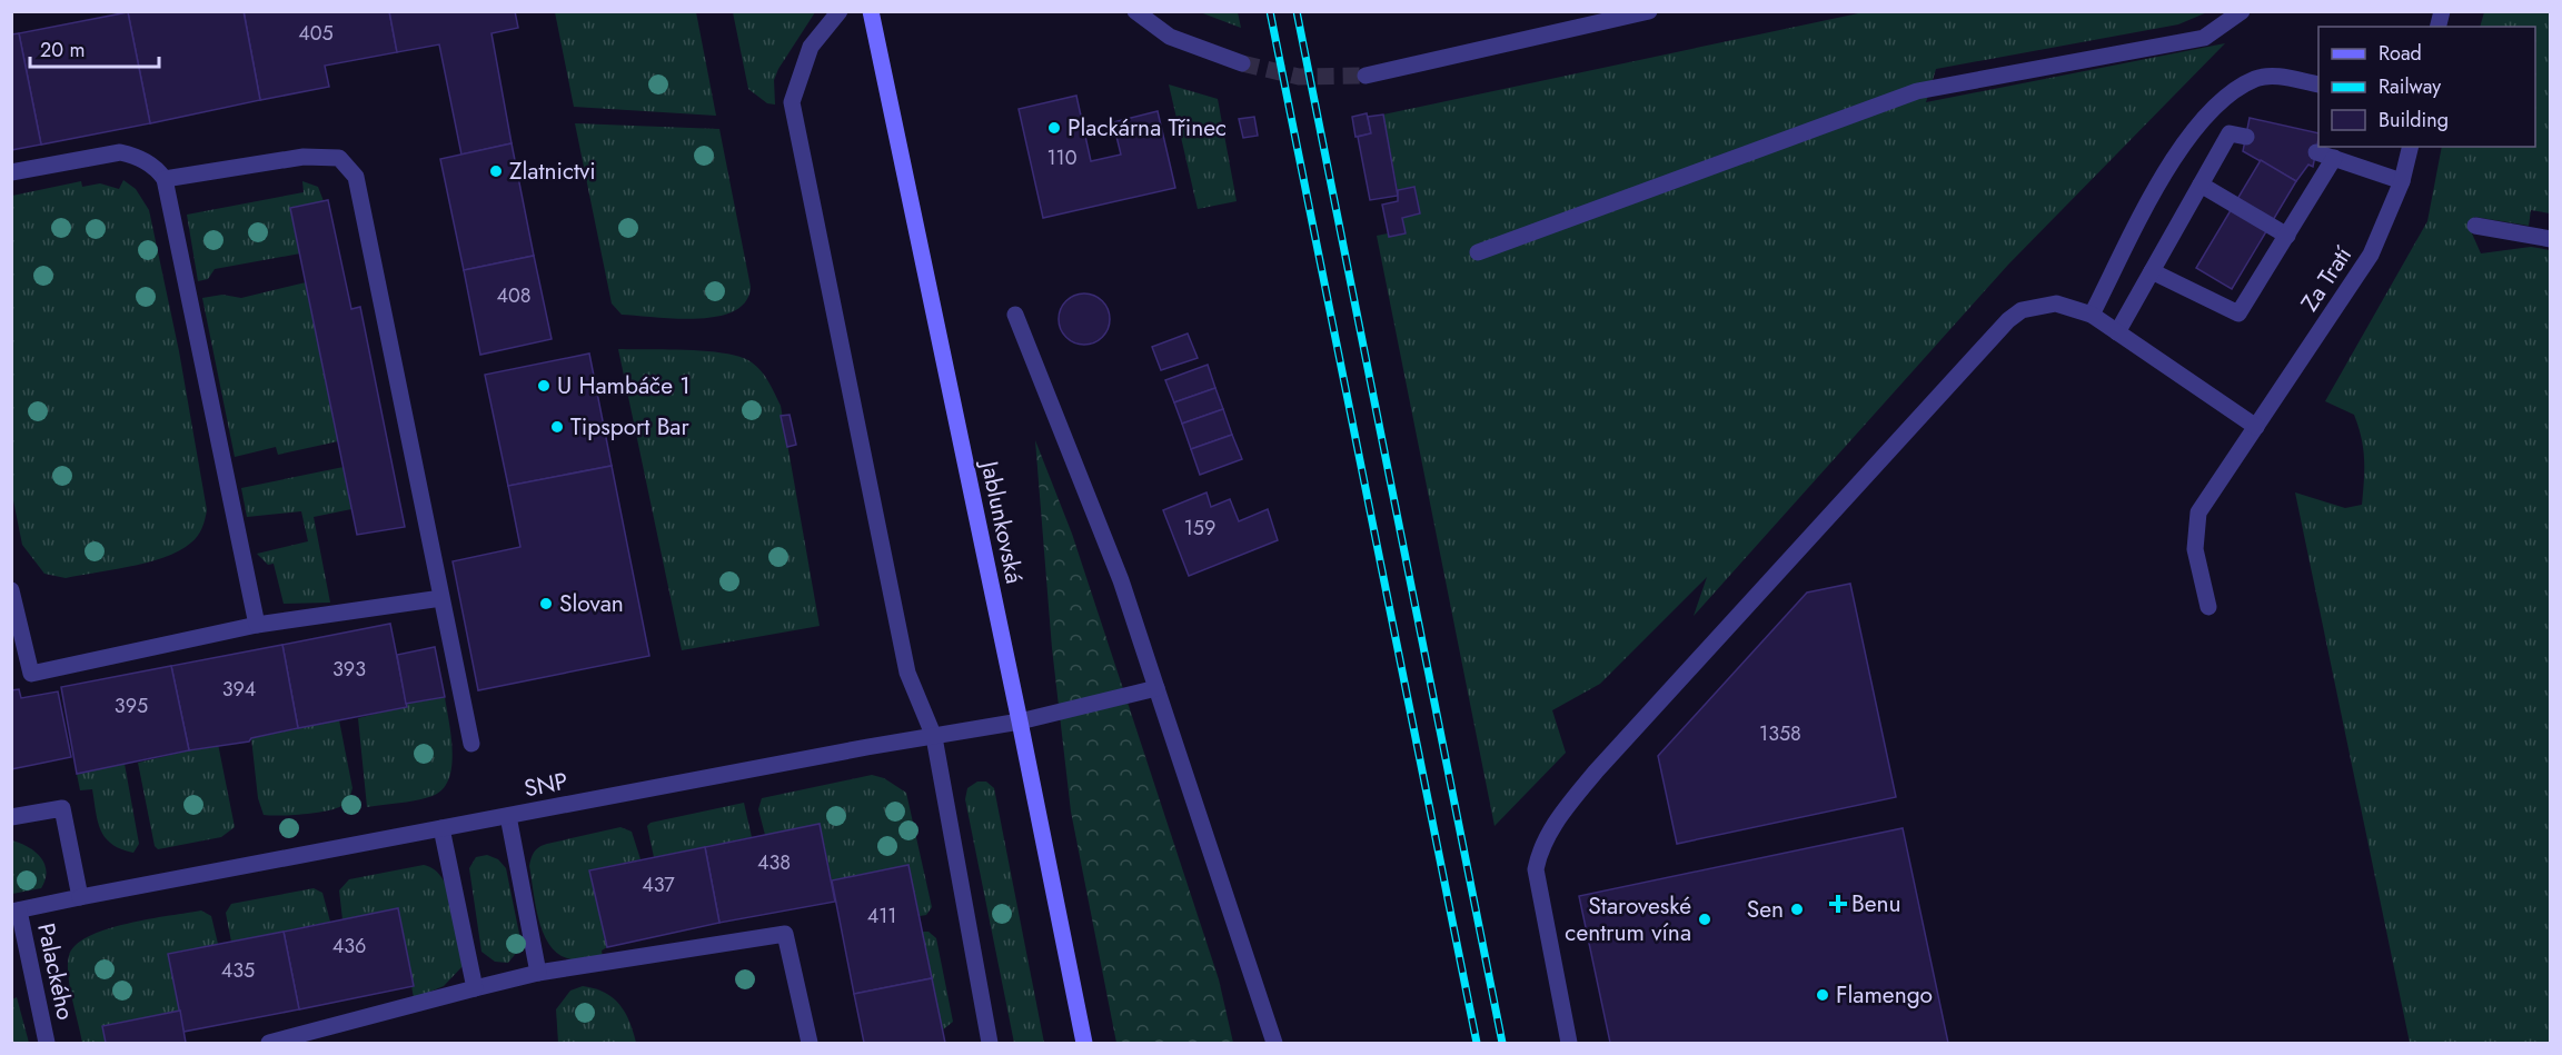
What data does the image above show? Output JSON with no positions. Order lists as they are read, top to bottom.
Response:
{
  "streets": {
    "main road": ["Jablunkovská"],
    "street": ["Za Tratí", "SNP", "Palackého"]
  },
  "crossings": [
    ["Jablunkovská", "SNP"],
    ["SNP", "Palackého"]
  ],
  "places": {
    "other": [
      "Plackárna Třinec",
      "Zlatnictvi",
      "U Hambáče 1",
      "Tipsport Bar",
      "Slovan",
      "Sen",
      "Staroveské centrum vína",
      "Flamengo"
    ],
    "health": ["Benu"]
  },
  "house_numbers": [
    "405",
    "110",
    "408",
    "159",
    "393",
    "394",
    "395",
    "1358",
    "438",
    "437",
    "411",
    "436",
    "435"
  ],
  "legend": ["Road", "Railway", "Building"],
  "scale_bar": "20 m"
}
